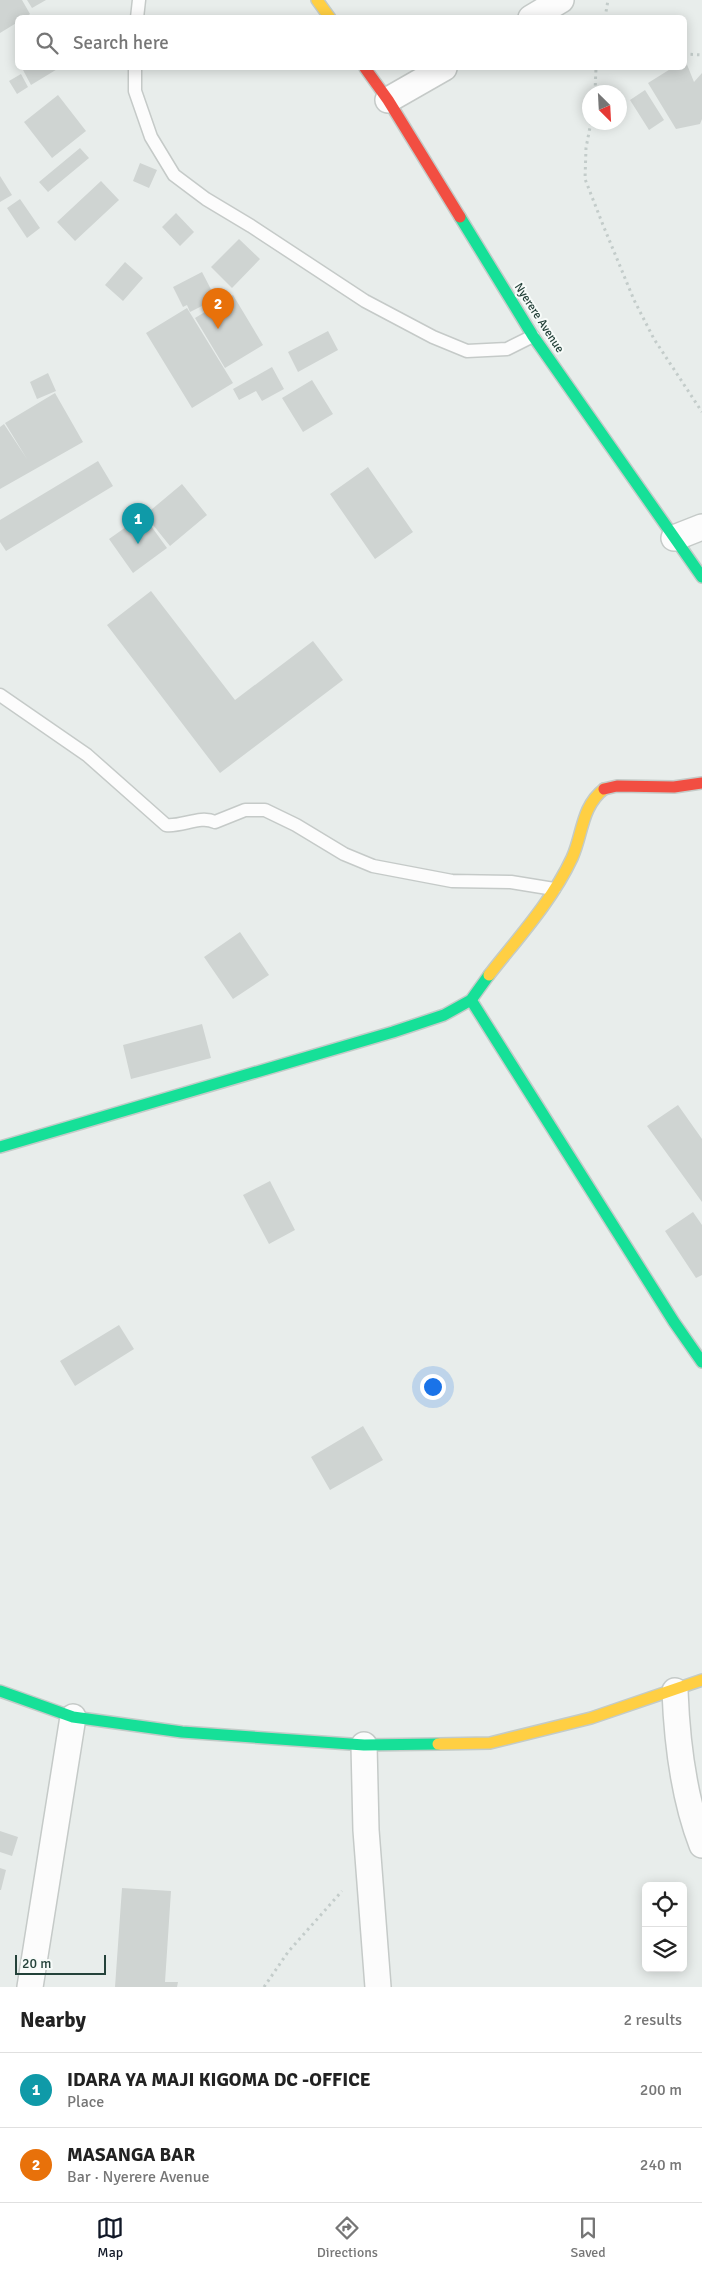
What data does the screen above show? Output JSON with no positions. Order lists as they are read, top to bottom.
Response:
{
  "streets": {
    "street": ["Nyerere Avenue"]
  },
  "scale_bar": "20 m",
  "north": "bottom right",
  "page": {
    "search": "Search here",
    "pins": ["2", "1"],
    "scale": "20 m",
    "heading": ["Nearby", "2 results"],
    "list": [
      {
        "mark": "1",
        "name": "IDARA YA MAJI KIGOMA DC -OFFICE",
        "note": "Place",
        "value": "200 m"
      },
      {
        "mark": "2",
        "name": "MASANGA BAR",
        "note": "Bar · Nyerere Avenue",
        "value": "240 m"
      }
    ],
    "nav": ["Map", "Directions", "Saved"]
  }
}
